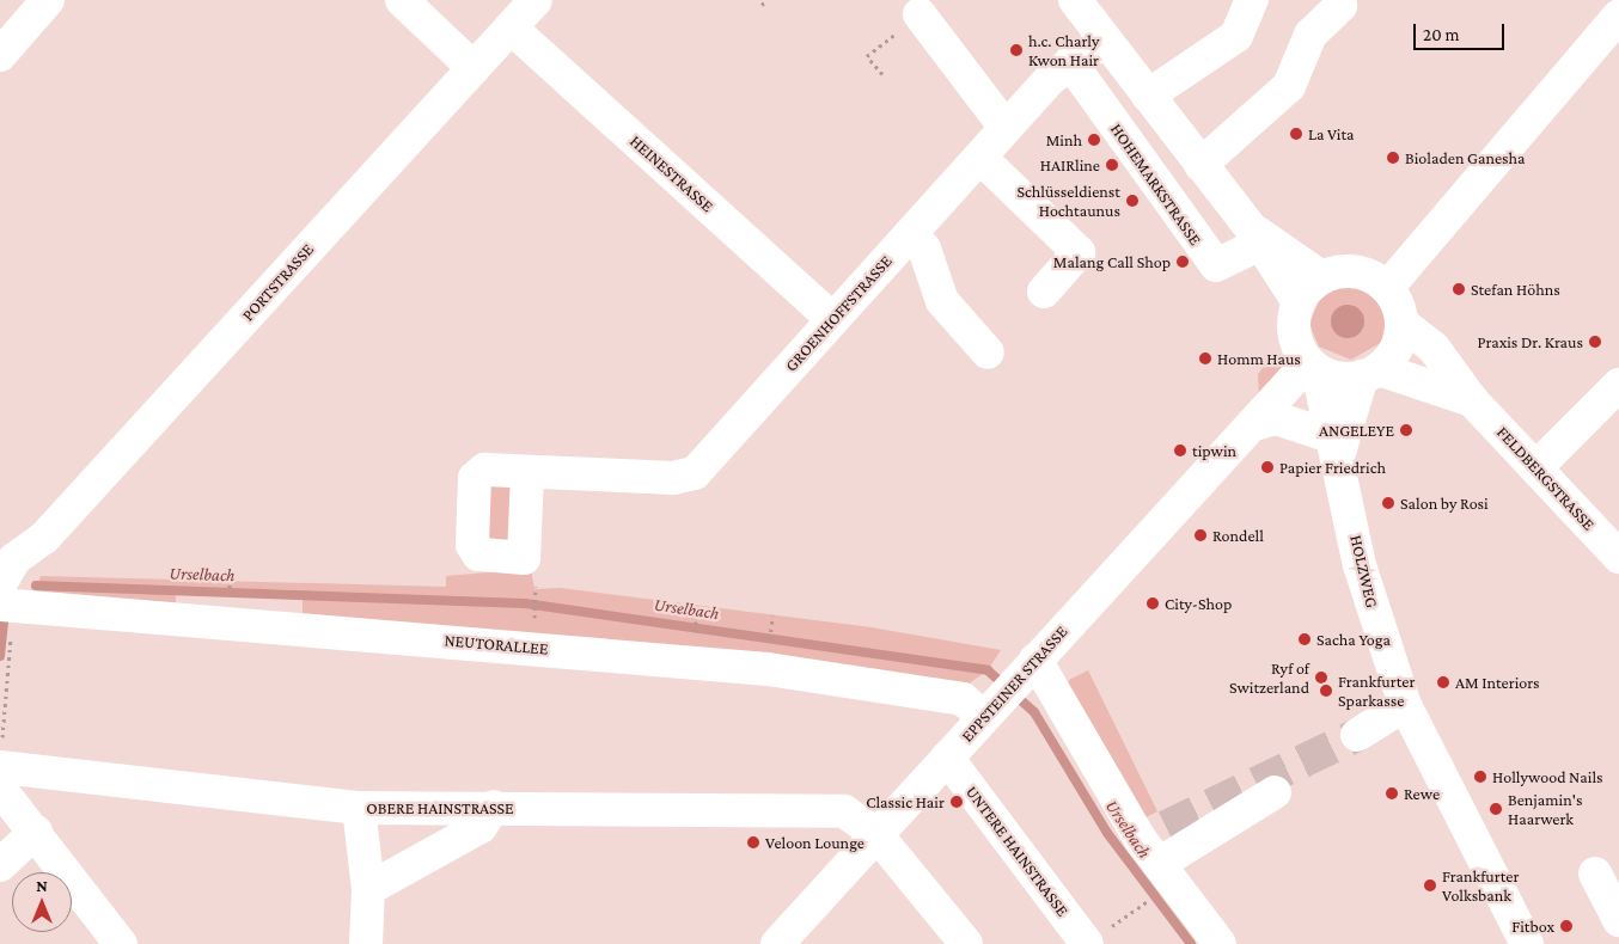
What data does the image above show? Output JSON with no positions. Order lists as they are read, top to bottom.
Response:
{
  "streets": {
    "street": [
      "HEINESTRASSE",
      "HOHEMARKSTRASSE",
      "PORTSTRASSE",
      "GROENHOFFSTRASSE",
      "FELDBERGSTRASSE",
      "HOLZWEG",
      "NEUTORALLEE",
      "EPPSTEINER STRASSE",
      "OBERE HAINSTRASSE",
      "UNTERE HAINSTRASSE"
    ]
  },
  "crossings": [
    ["HEINESTRASSE", "PORTSTRASSE"],
    ["HEINESTRASSE", "GROENHOFFSTRASSE"],
    ["HOHEMARKSTRASSE", "GROENHOFFSTRASSE"],
    ["PORTSTRASSE", "NEUTORALLEE"],
    ["FELDBERGSTRASSE", "HOLZWEG"],
    ["FELDBERGSTRASSE", "EPPSTEINER STRASSE"],
    ["HOLZWEG", "EPPSTEINER STRASSE"],
    ["NEUTORALLEE", "EPPSTEINER STRASSE"],
    ["EPPSTEINER STRASSE", "OBERE HAINSTRASSE"],
    ["EPPSTEINER STRASSE", "UNTERE HAINSTRASSE"]
  ],
  "water": ["Urselbach"],
  "places": [
    "h.c. Charly Kwon Hair",
    "La Vita",
    "Minh",
    "Bioladen Ganesha",
    "HAIRline",
    "Schlüsseldienst Hochtaunus",
    "Malang Call Shop",
    "Stefan Höhns",
    "Praxis Dr. Kraus",
    "Homm Haus",
    "ANGELEYE",
    "tipwin",
    "Papier Friedrich",
    "Salon by Rosi",
    "Rondell",
    "City-Shop",
    "Sacha Yoga",
    "Ryf of Switzerland",
    "AM Interiors",
    "Frankfurter Sparkasse",
    "Hollywood Nails",
    "Rewe",
    "Classic Hair",
    "Benjamin's Haarwerk",
    "Veloon Lounge",
    "Frankfurter Volksbank",
    "Fitbox"
  ],
  "scale_bar": "20 m",
  "north": "top"
}
